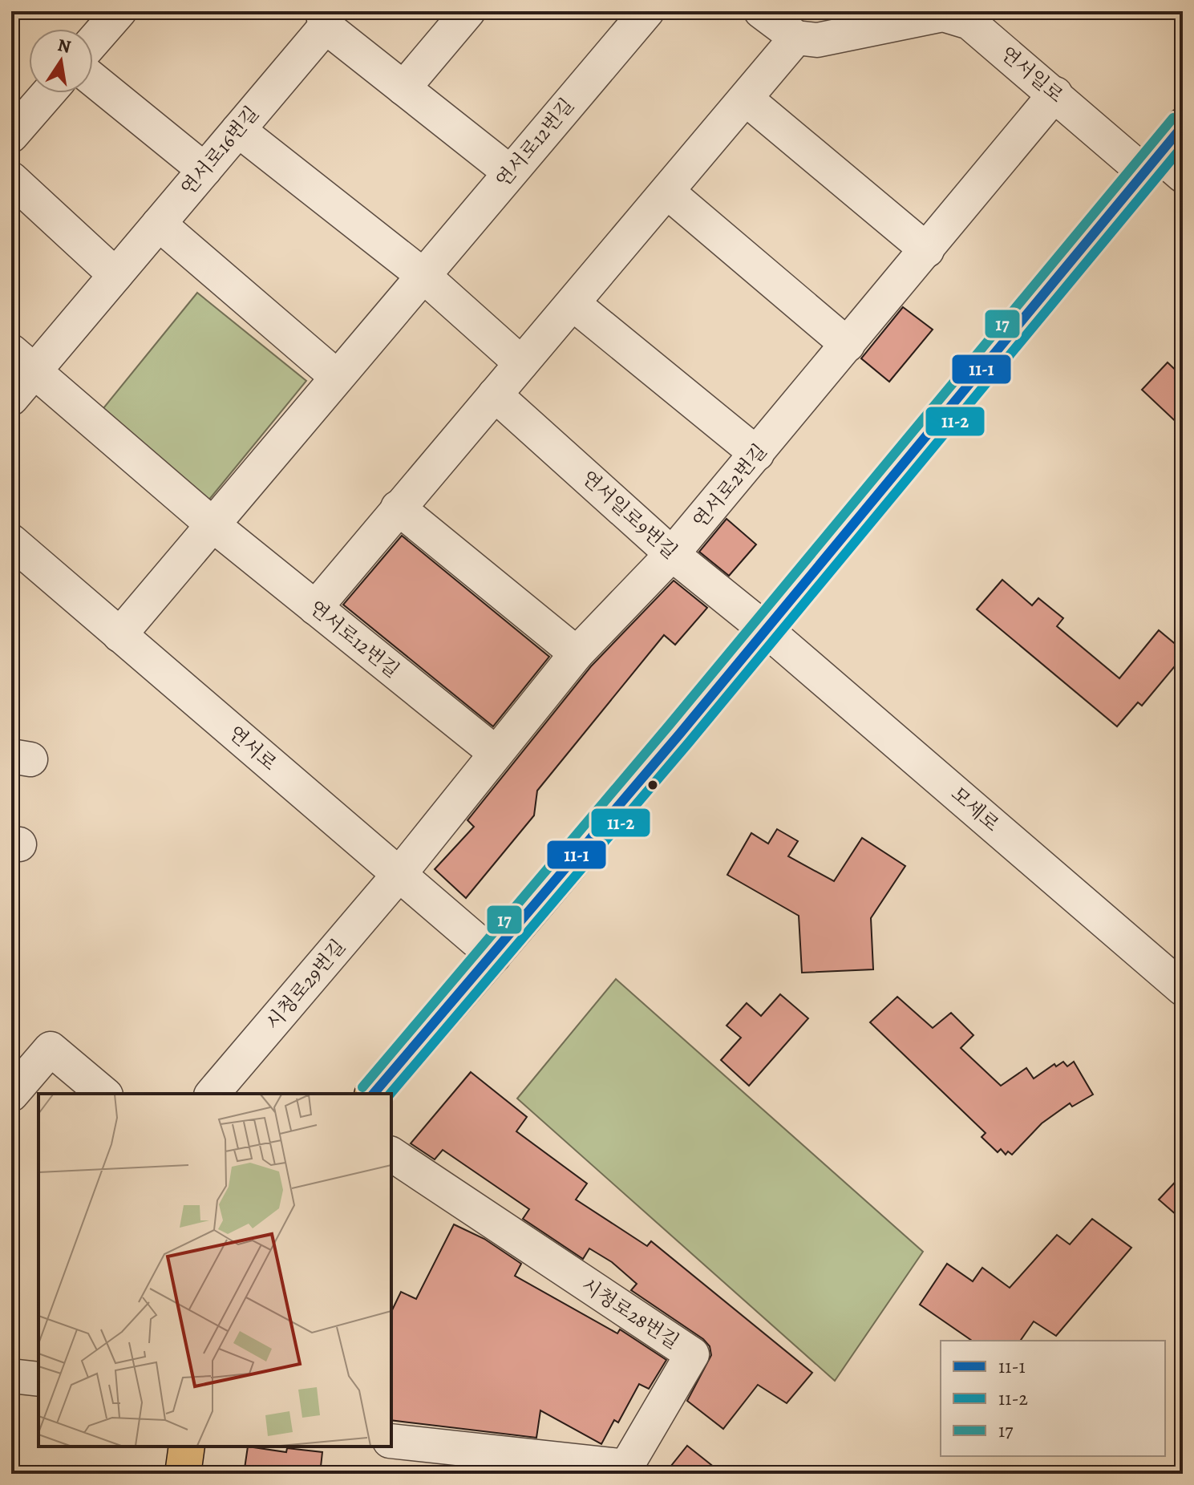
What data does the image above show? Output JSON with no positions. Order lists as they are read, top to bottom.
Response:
{
  "streets": {
    "street": [
      "연서일로",
      "연서로12번길",
      "연서로16번길",
      "연서로2번길",
      "연서일로9번길",
      "연서로",
      "모세로",
      "시청로29번길",
      "시청로28번길"
    ]
  },
  "crossings": [
    ["연서일로", "연서로2번길"],
    ["연서로12번길", "연서로16번길"],
    ["연서로12번길", "연서로2번길"],
    ["연서로12번길", "연서로"],
    ["연서로2번길", "연서일로9번길"],
    ["연서로2번길", "연서로"],
    ["연서로2번길", "시청로29번길"],
    ["연서일로9번길", "모세로"],
    ["연서로", "시청로29번길"]
  ],
  "lines": ["transit line 17", "transit line 11-1", "transit line 11-2"],
  "legend": ["11-1", "11-2", "17"],
  "north": "top"
}
